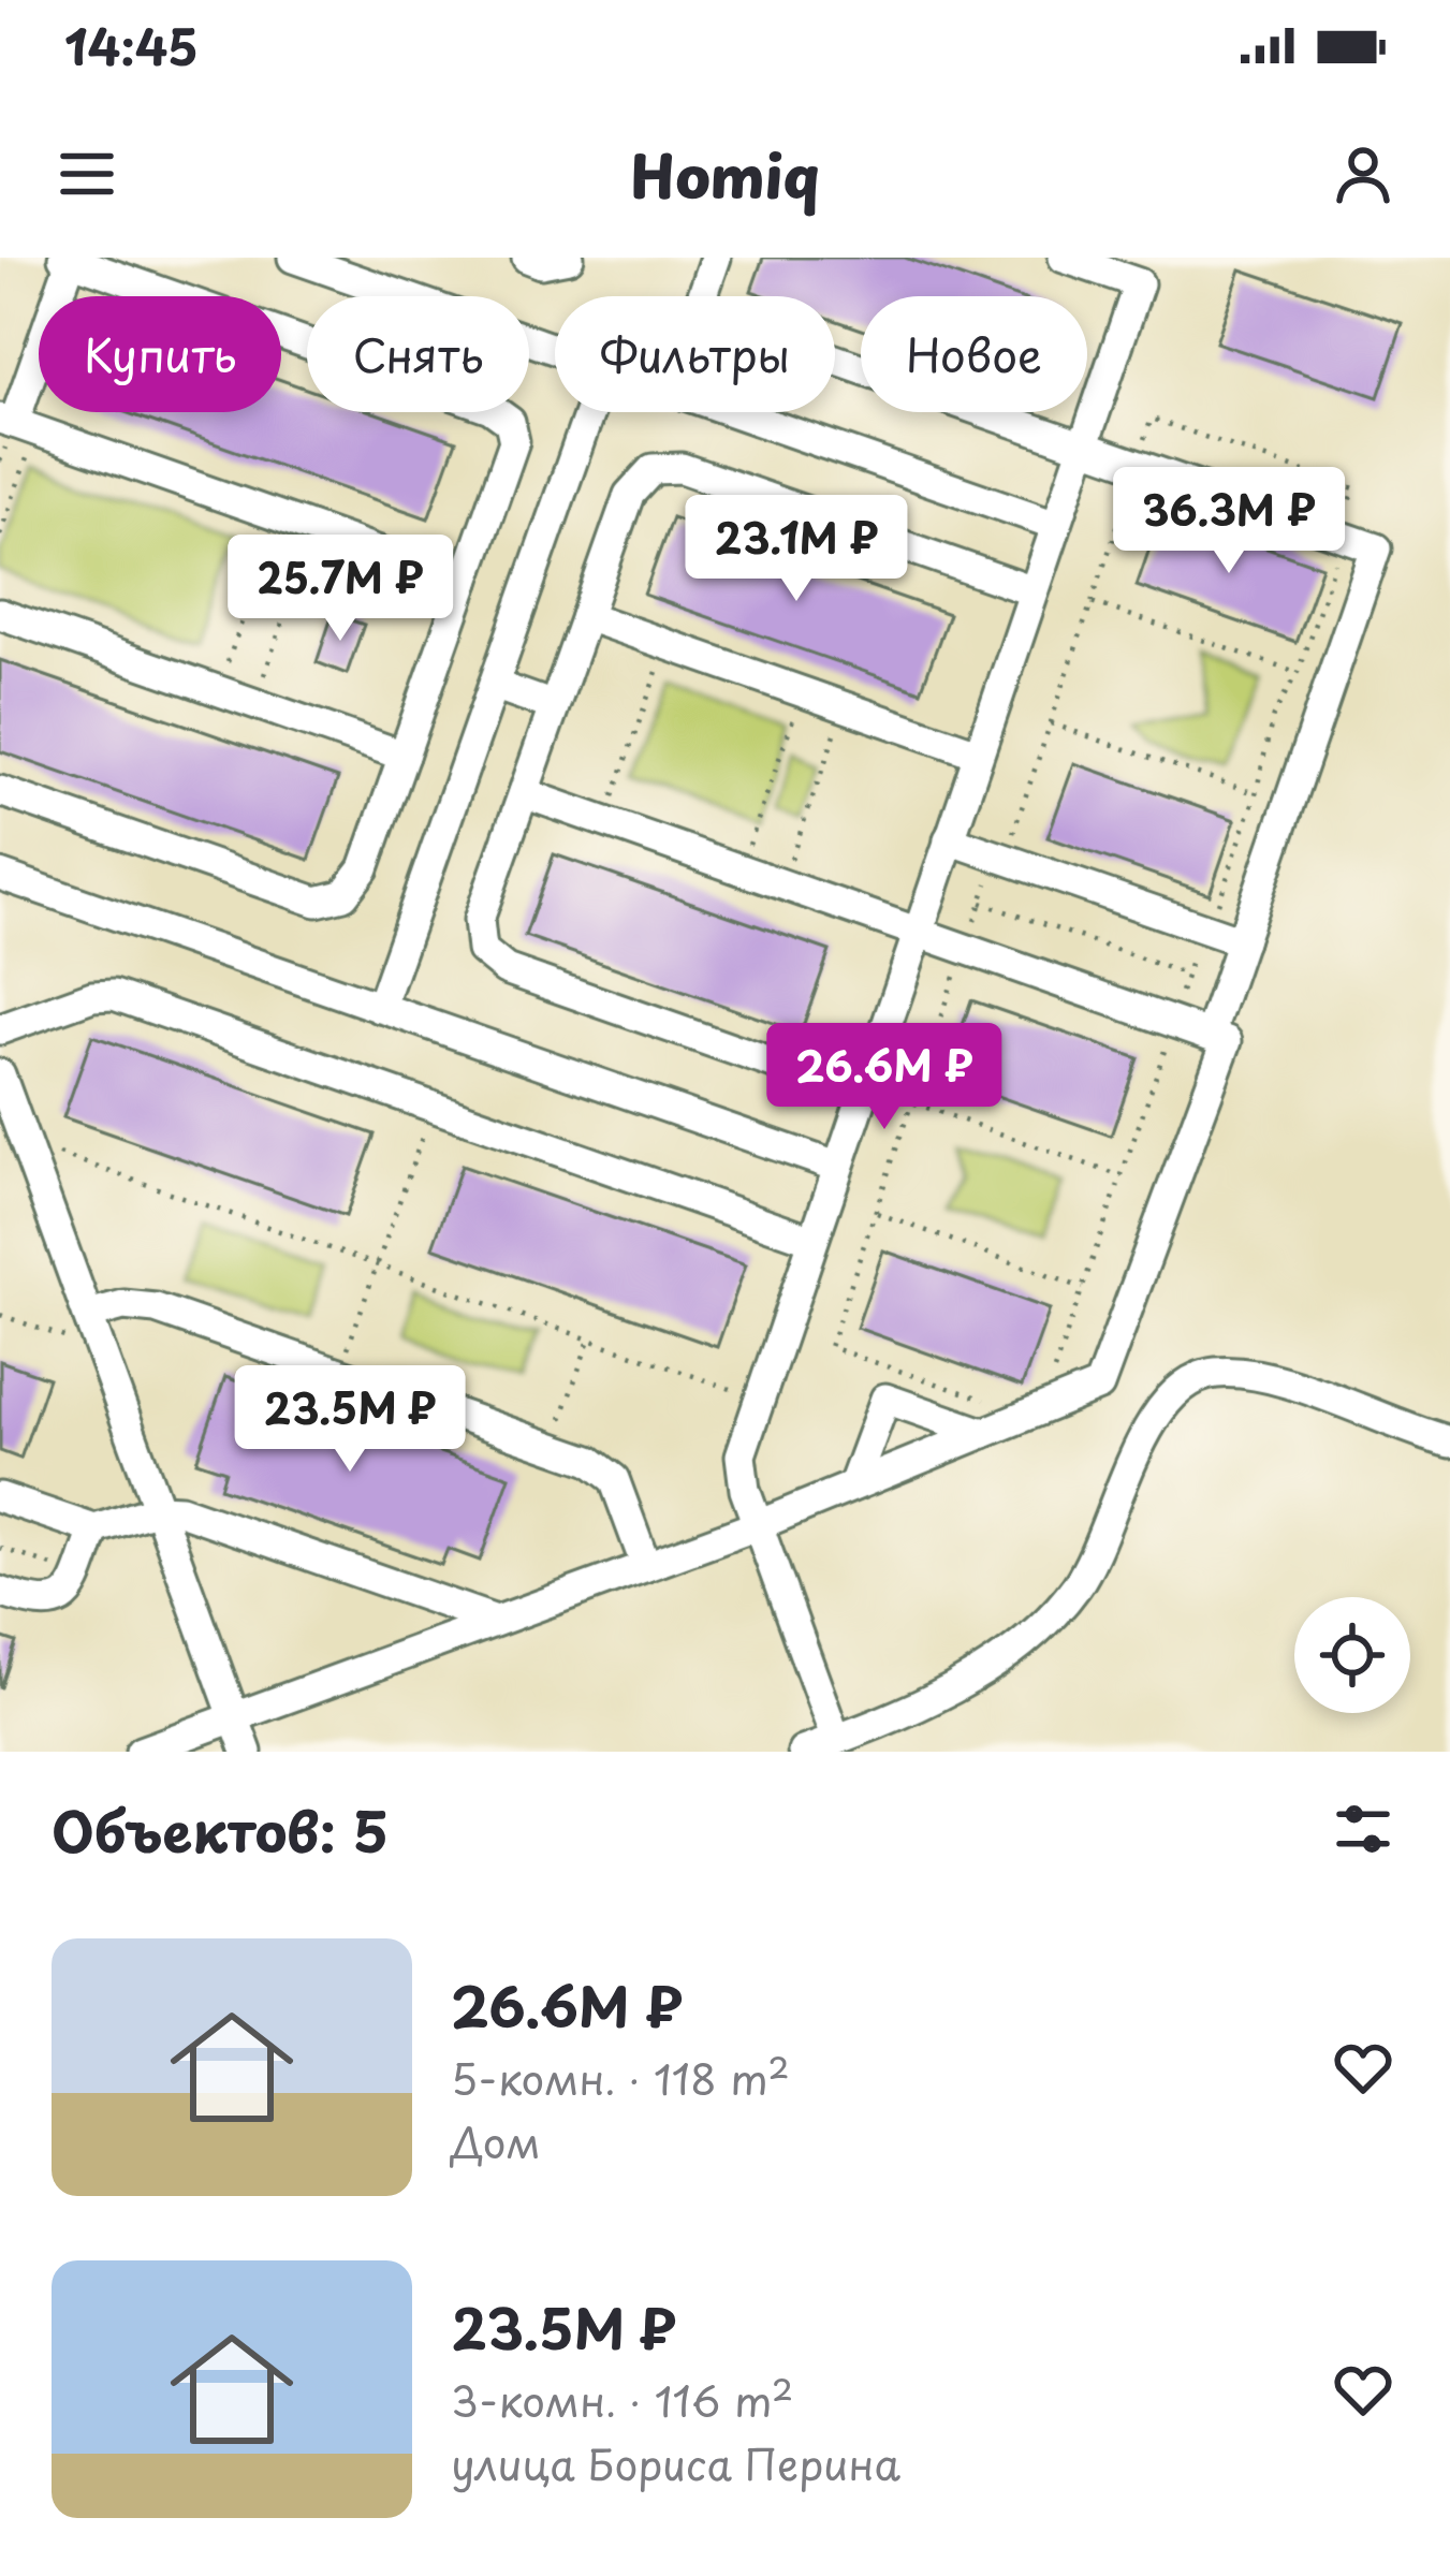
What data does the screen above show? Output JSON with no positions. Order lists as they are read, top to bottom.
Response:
{
  "page": {
    "status": "14:45",
    "header": "Homiq",
    "chip": [
      "Купить",
      "Снять",
      "Фильтры",
      "Новое"
    ],
    "price": [
      "36.3M ₽",
      "23.1M ₽",
      "25.7M ₽",
      "26.6M ₽",
      "23.5M ₽"
    ],
    "heading": "Объектов: 5",
    "list": [
      {
        "name": "26.6M ₽",
        "note": "5-комн. · 118 m² · Дом"
      },
      {
        "name": "23.5M ₽",
        "note": "3-комн. · 116 m² · улица Бориса Перина"
      }
    ]
  }
}
